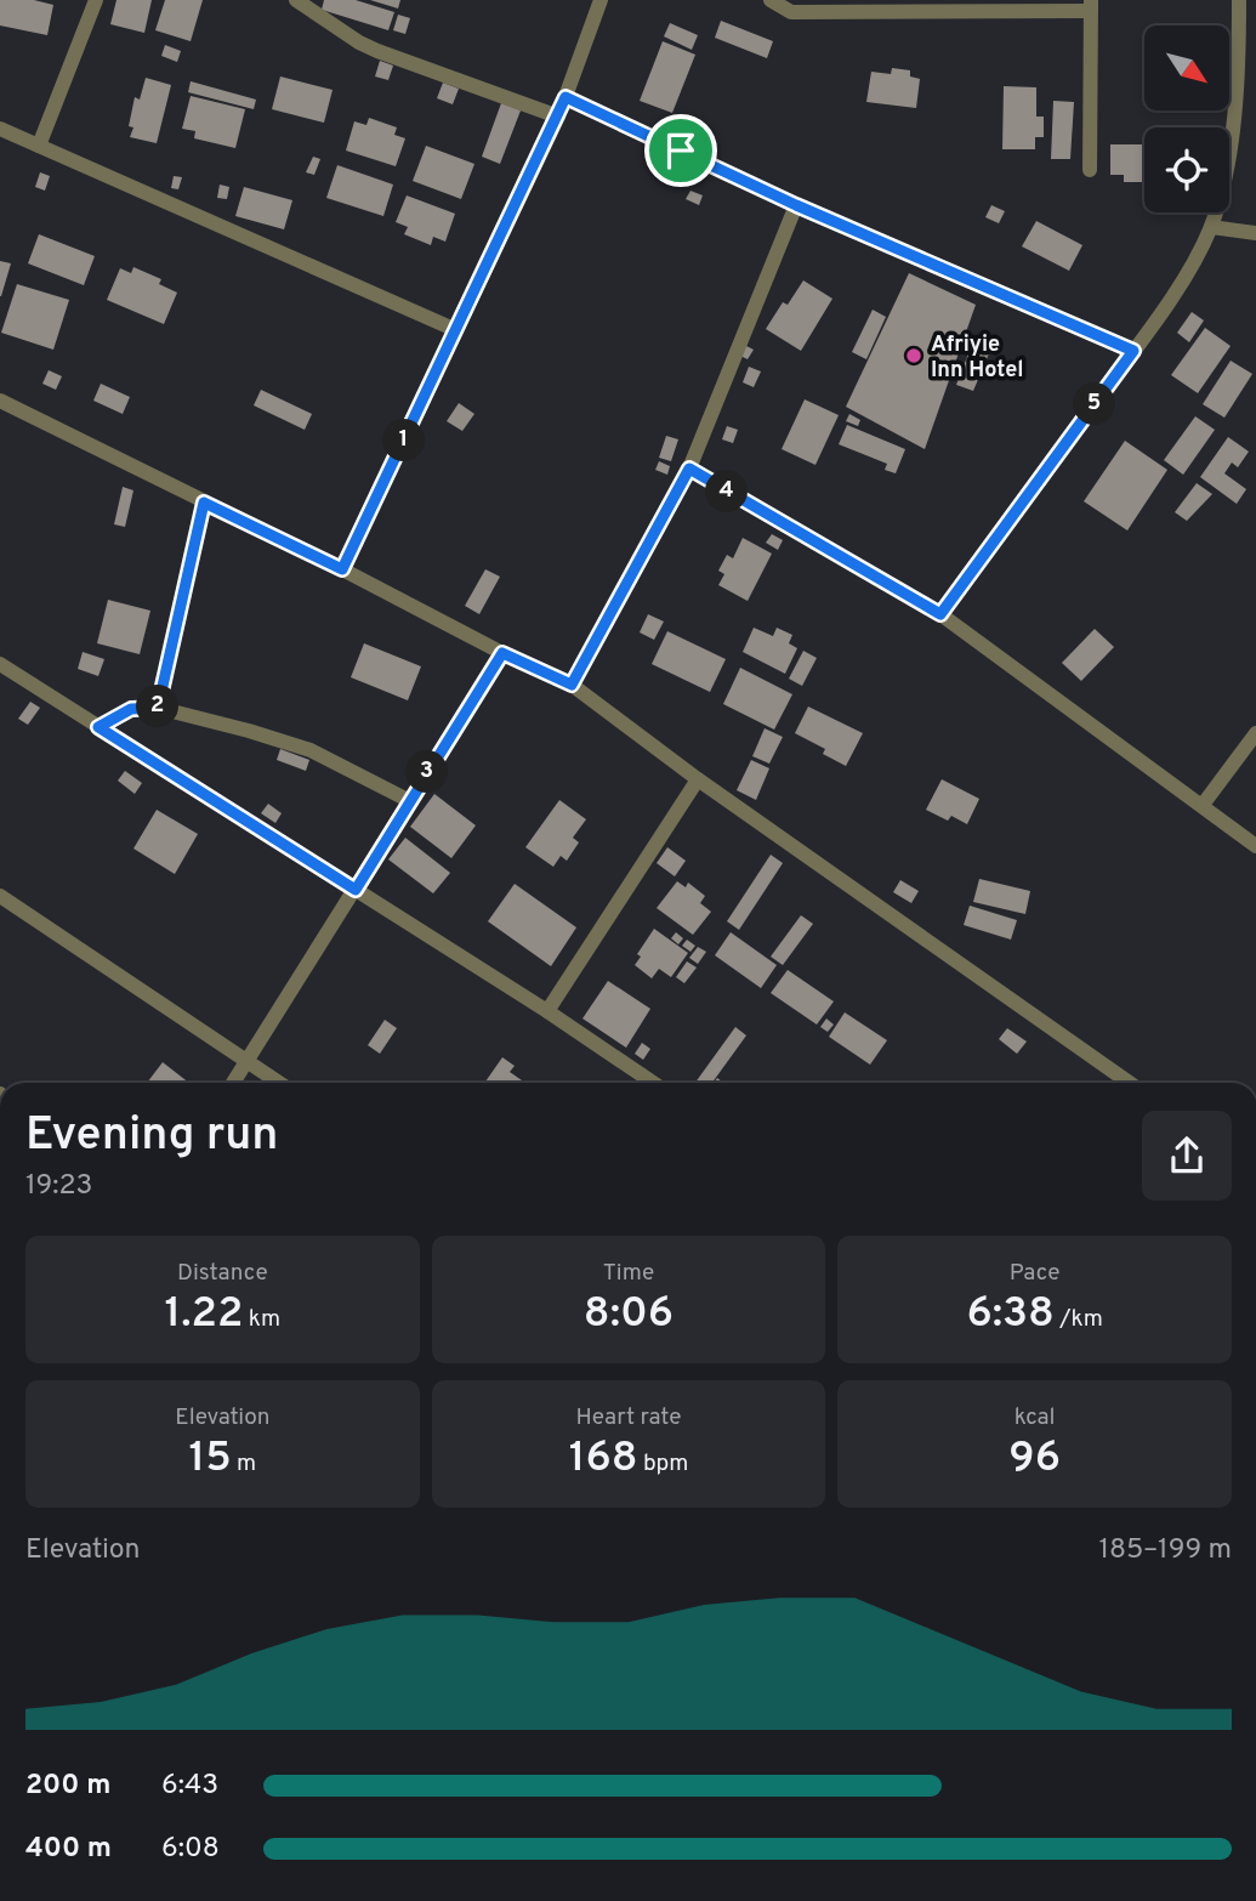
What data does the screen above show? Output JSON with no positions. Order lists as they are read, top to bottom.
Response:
{
  "places": ["Afriyie Inn Hotel"],
  "north": "bottom right",
  "page": {
    "pins": [
      "5",
      "1",
      "4",
      "2",
      "3"
    ],
    "heading": ["Evening run", "19:23"],
    "stats": [
      ["Distance", "1.22 km"],
      ["Time", "8:06"],
      ["Pace", "6:38 /km"],
      ["Elevation", "15 m"],
      ["Heart rate", "168 bpm"],
      ["kcal", "96"]
    ],
    "chart": ["Elevation", "185–199 m"],
    "list": [
      {
        "name": "200 m",
        "note": "6:43"
      },
      {
        "name": "400 m",
        "note": "6:08"
      }
    ]
  }
}
